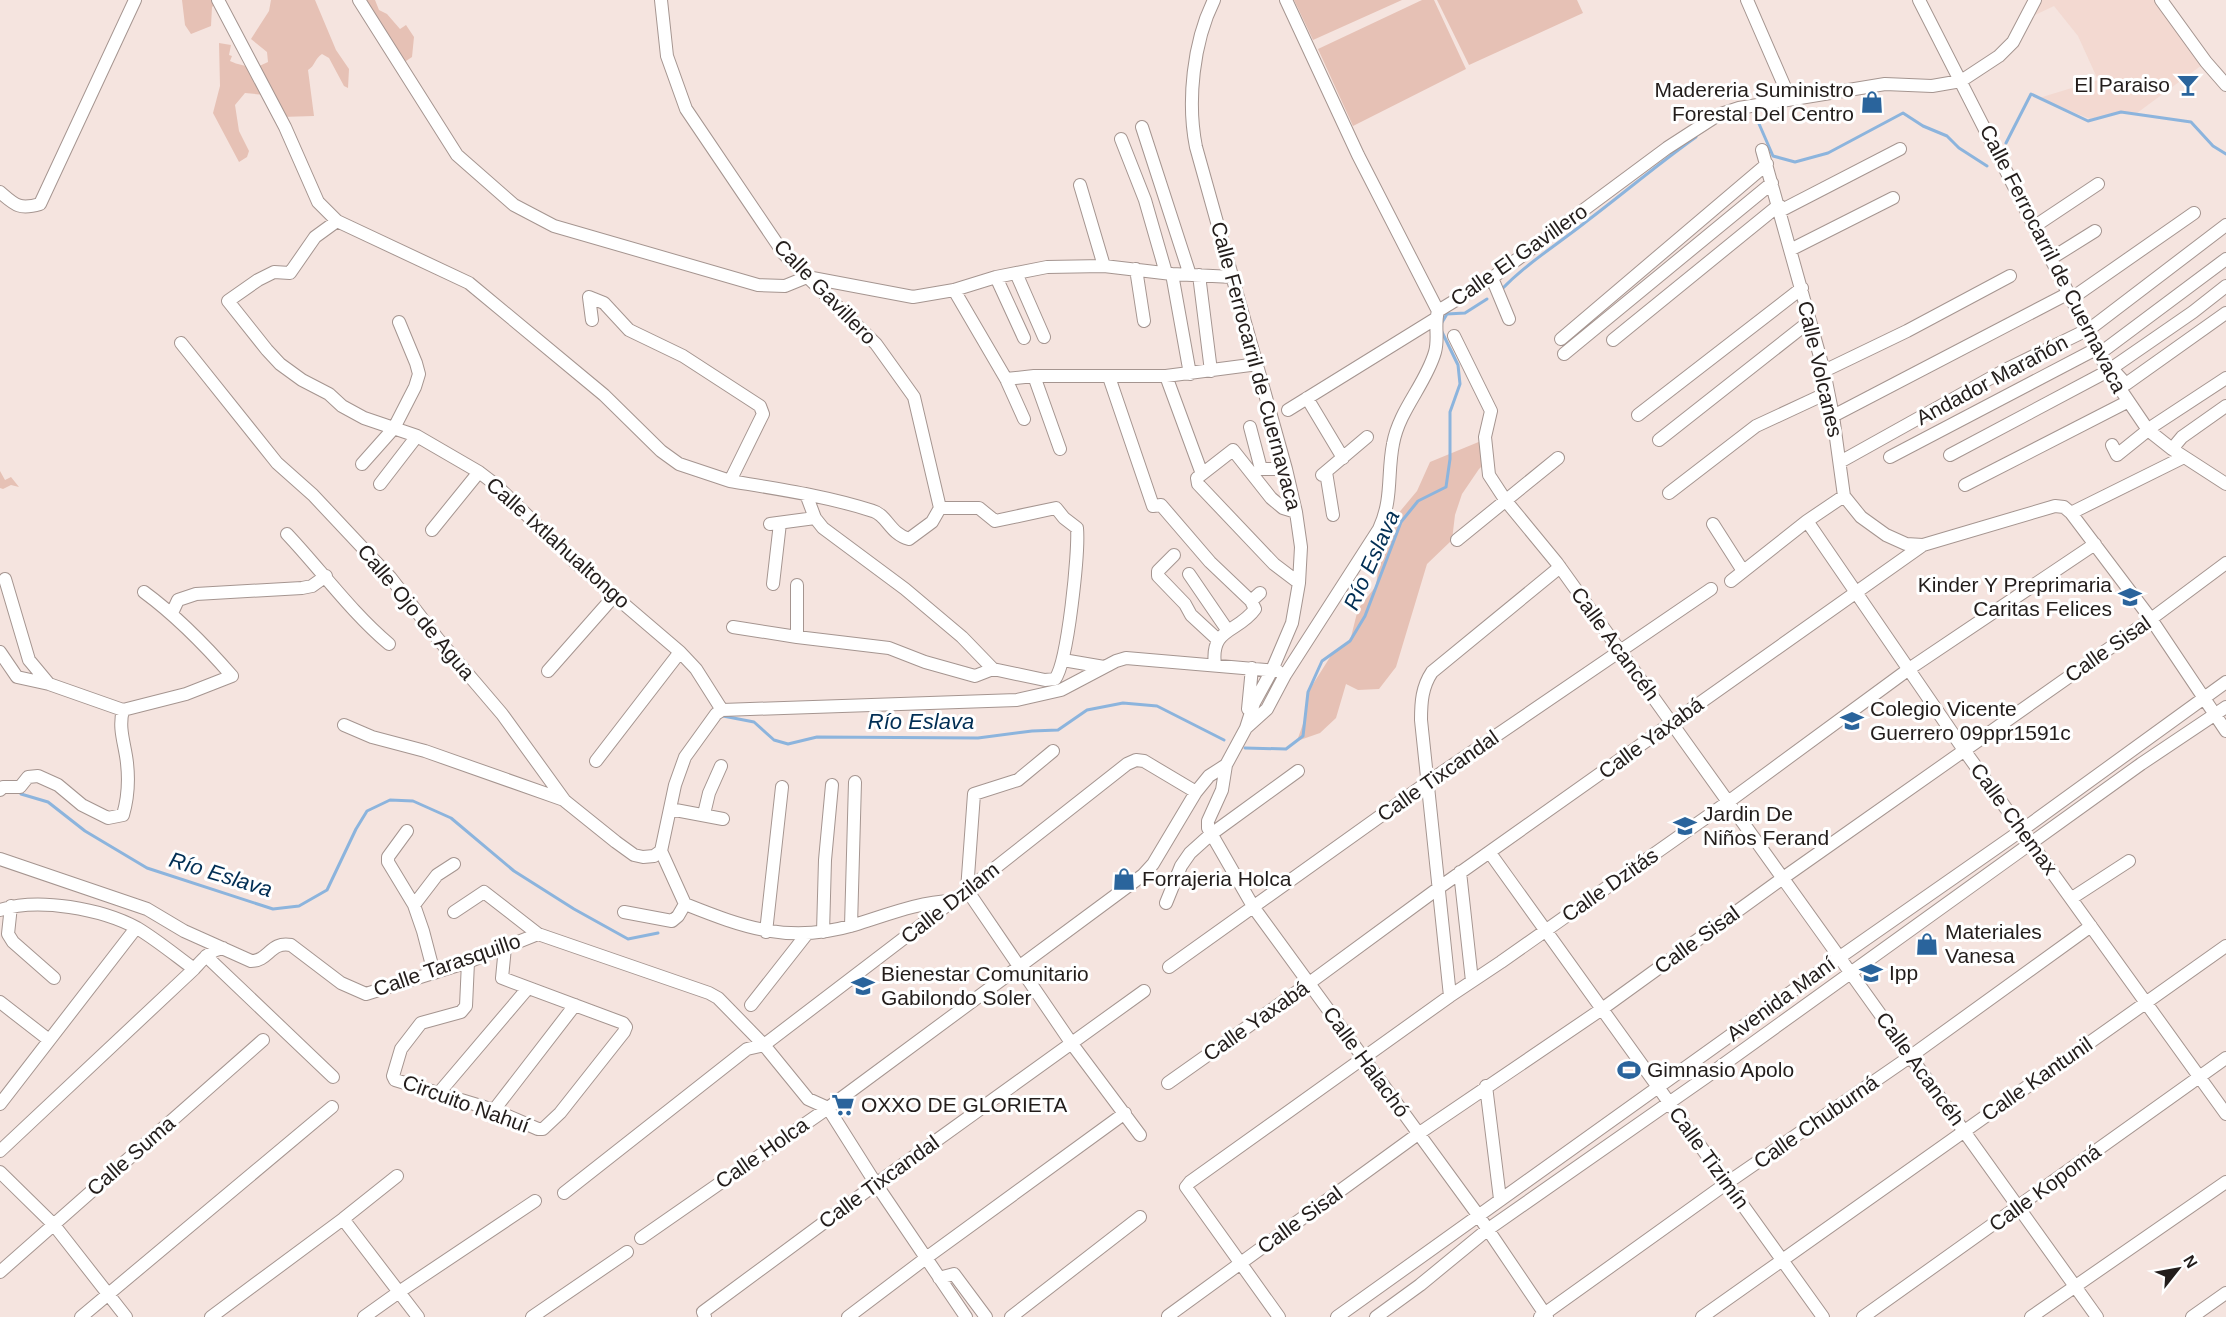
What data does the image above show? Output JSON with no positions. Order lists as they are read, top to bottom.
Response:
{
  "streets": {
    "street": [
      "Calle El Gavillero",
      "Calle Ferrocarril de Cuernavaca",
      "Calle Gavillero",
      "Calle Volcanes",
      "Andador Marañón",
      "Calle Ixtlahualtongo",
      "Calle Ojo de Agua",
      "Calle Acancéh",
      "Calle Sisal",
      "Calle Yaxabá",
      "Calle Tixcandal",
      "Calle Chemax",
      "Calle Dzitás",
      "Calle Dzilam",
      "Calle Tarasquillo",
      "Avenida Maní",
      "Calle Halachó",
      "Calle Kantunil",
      "Circuito Nahuí",
      "Calle Chuburná",
      "Calle Holca",
      "Calle Suma",
      "Calle Tizimín",
      "Calle Kopomá"
    ]
  },
  "crossings": [
    ["Calle El Gavillero", "Calle Ferrocarril de Cuernavaca"],
    ["Calle Ferrocarril de Cuernavaca", "Andador Marañón"],
    ["Calle Volcanes", "Andador Marañón"],
    ["Calle Acancéh", "Calle Sisal"],
    ["Calle Acancéh", "Calle Yaxabá"],
    ["Calle Acancéh", "Calle Tixcandal"],
    ["Calle Acancéh", "Calle Dzitás"],
    ["Calle Acancéh", "Avenida Maní"],
    ["Calle Acancéh", "Calle Kantunil"],
    ["Calle Acancéh", "Calle Chuburná"],
    ["Calle Acancéh", "Calle Kopomá"],
    ["Calle Sisal", "Calle Chemax"],
    ["Calle Sisal", "Calle Dzitás"],
    ["Calle Sisal", "Calle Halachó"],
    ["Calle Sisal", "Calle Tizimín"],
    ["Calle Yaxabá", "Calle Chemax"],
    ["Calle Yaxabá", "Calle Halachó"],
    ["Calle Yaxabá", "Calle Tizimín"],
    ["Calle Tixcandal", "Calle Halachó"],
    ["Calle Chemax", "Calle Dzitás"],
    ["Calle Chemax", "Avenida Maní"],
    ["Calle Chemax", "Calle Kantunil"],
    ["Calle Chemax", "Calle Chuburná"],
    ["Calle Chemax", "Calle Kopomá"],
    ["Calle Dzitás", "Calle Halachó"],
    ["Calle Dzitás", "Calle Tizimín"],
    ["Calle Dzilam", "Calle Holca"],
    ["Calle Tarasquillo", "Circuito Nahuí"],
    ["Avenida Maní", "Calle Halachó"],
    ["Avenida Maní", "Calle Tizimín"],
    ["Calle Halachó", "Calle Chuburná"],
    ["Calle Kantunil", "Calle Tizimín"],
    ["Calle Chuburná", "Calle Tizimín"]
  ],
  "water": ["Río Eslava"],
  "places": {
    "bar": ["El Paraiso"],
    "shop": ["Madereria Suministro Forestal Del Centro", "Forrajeria Holca", "Materiales Vanesa"],
    "school or university": [
      "Kinder Y Preprimaria Caritas Felices",
      "Colegio Vicente Guerrero 09ppr1591c",
      "Jardin De Niños Ferand",
      "Ipp",
      "Bienestar Comunitario Gabilondo Soler"
    ],
    "sports": ["Gimnasio Apolo"],
    "supermarket": ["OXXO DE GLORIETA"]
  },
  "north": "top right"
}
